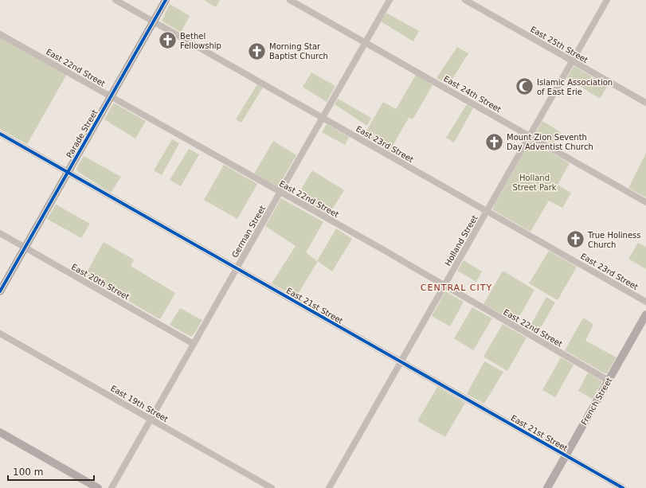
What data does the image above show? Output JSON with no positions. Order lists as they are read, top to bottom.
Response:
{
  "streets": {
    "main road": ["Parade Street", "French Street"],
    "street": [
      "East 25th Street",
      "East 22nd Street",
      "East 24th Street",
      "East 23rd Street",
      "German Street",
      "Holland Street",
      "East 20th Street",
      "East 21st Street",
      "East 19th Street"
    ]
  },
  "crossings": [
    ["East 25th Street", "Holland Street"],
    ["East 22nd Street", "Parade Street"],
    ["East 22nd Street", "German Street"],
    ["East 22nd Street", "Holland Street"],
    ["East 22nd Street", "French Street"],
    ["East 24th Street", "German Street"],
    ["East 24th Street", "Holland Street"],
    ["Parade Street", "East 23rd Street"],
    ["Parade Street", "East 20th Street"],
    ["Parade Street", "East 21st Street"],
    ["East 23rd Street", "German Street"],
    ["East 23rd Street", "Holland Street"],
    ["German Street", "East 20th Street"],
    ["German Street", "East 21st Street"],
    ["German Street", "East 19th Street"],
    ["Holland Street", "East 21st Street"],
    ["East 21st Street", "French Street"]
  ],
  "districts": ["CENTRAL CITY"],
  "parks": ["Holland Street Park"],
  "places": {
    "church": [
      "Bethel Fellowship",
      "Morning Star Baptist Church",
      "Mount Zion Seventh Day Adventist Church",
      "True Holiness Church"
    ],
    "mosque": ["Islamic Association of East Erie"]
  },
  "scale_bar": "100 m"
}
